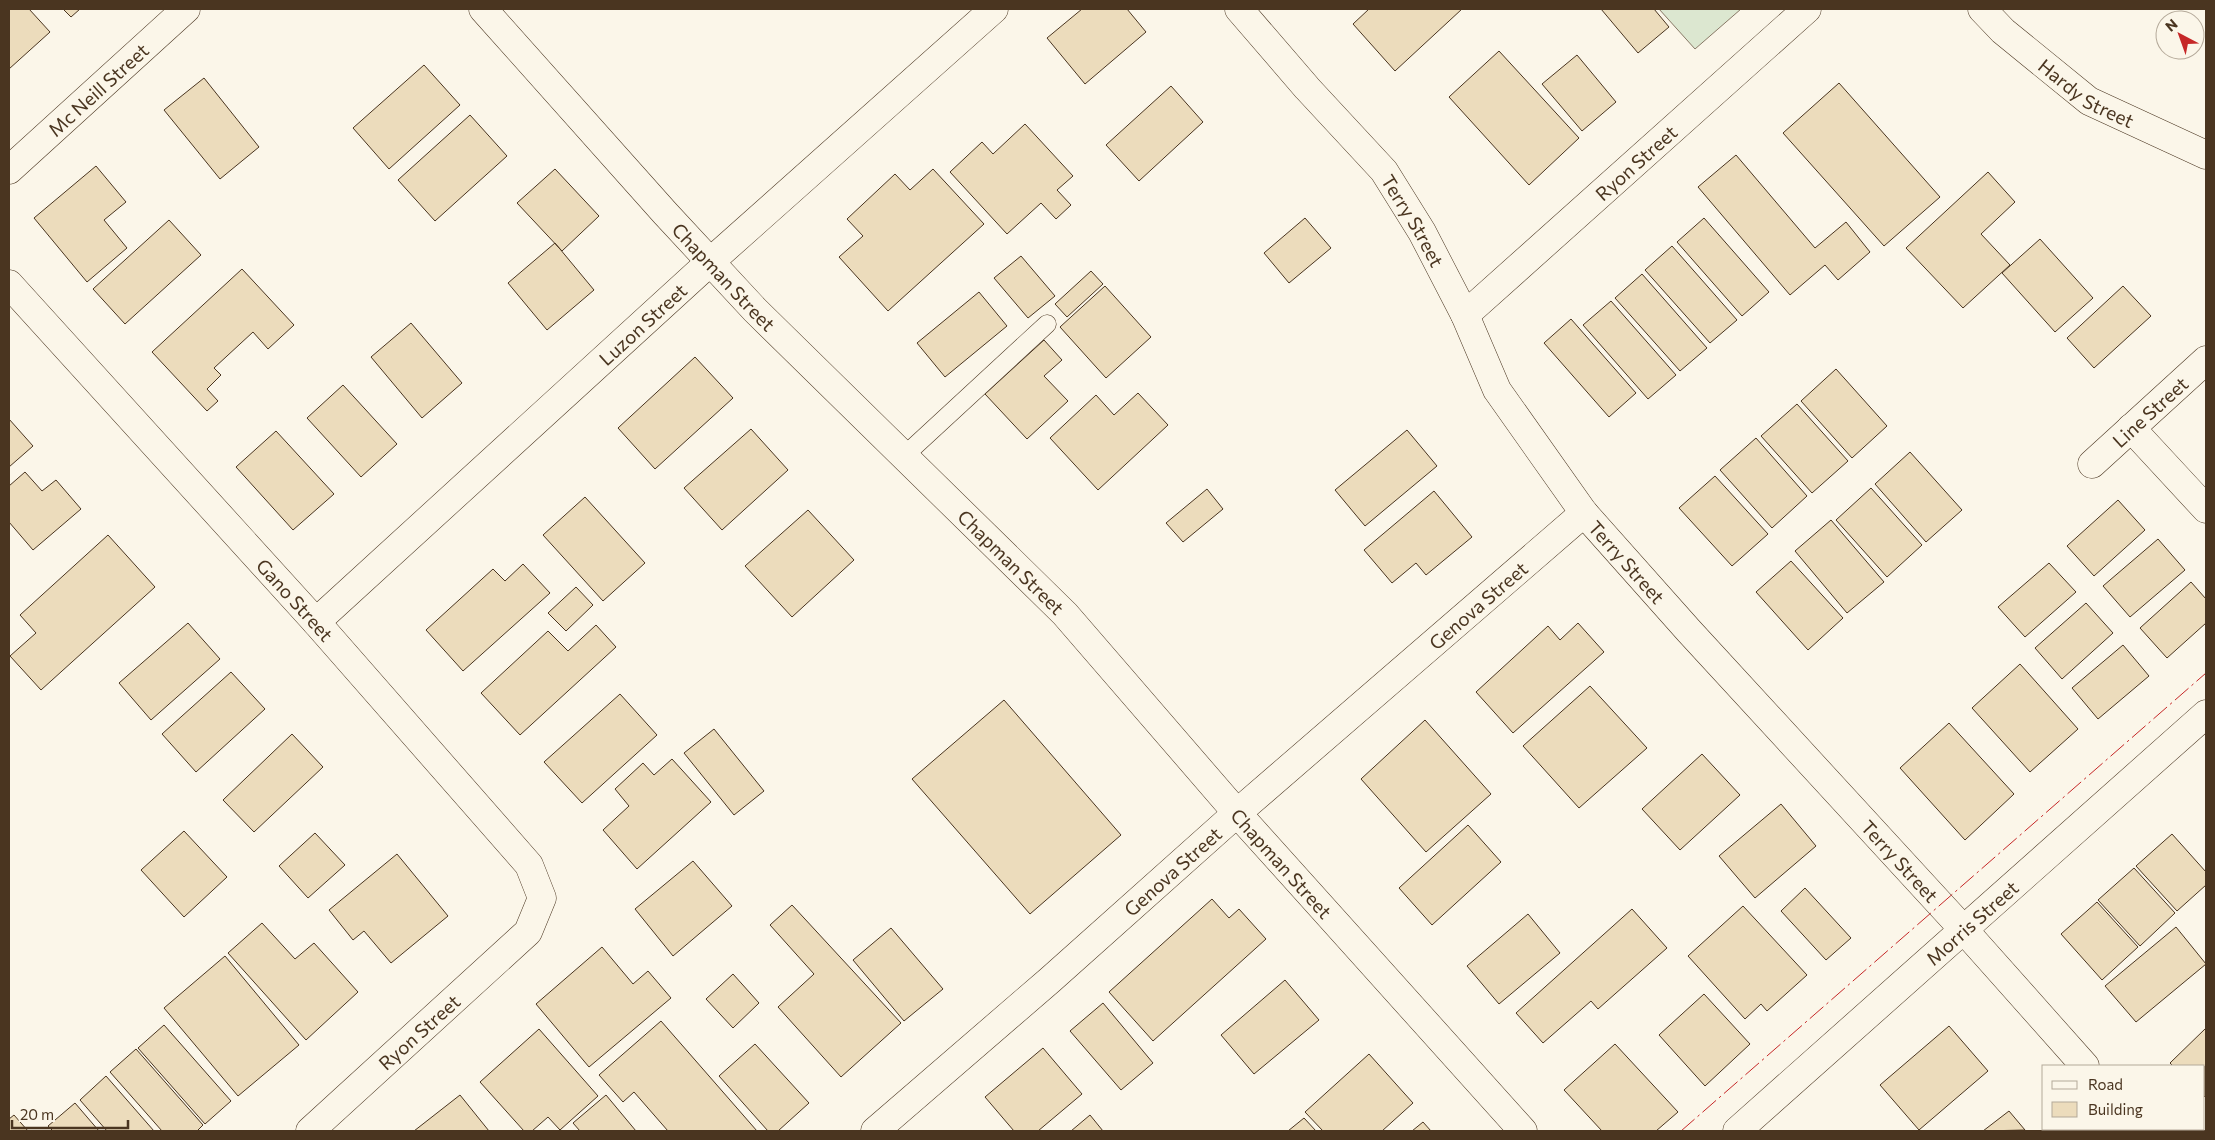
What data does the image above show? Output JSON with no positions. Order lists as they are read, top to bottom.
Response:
{
  "streets": {
    "street": [
      "Mc Neill Street",
      "Hardy Street",
      "Ryon Street",
      "Terry Street",
      "Chapman Street",
      "Luzon Street",
      "Line Street",
      "Gano Street",
      "Genova Street",
      "Morris Street"
    ]
  },
  "crossings": [
    ["Ryon Street", "Terry Street"],
    ["Ryon Street", "Gano Street"],
    ["Terry Street", "Genova Street"],
    ["Terry Street", "Morris Street"],
    ["Chapman Street", "Luzon Street"],
    ["Chapman Street", "Genova Street"],
    ["Luzon Street", "Gano Street"]
  ],
  "legend": ["Road", "Building"],
  "scale_bar": "20 m",
  "north": "top left"
}
